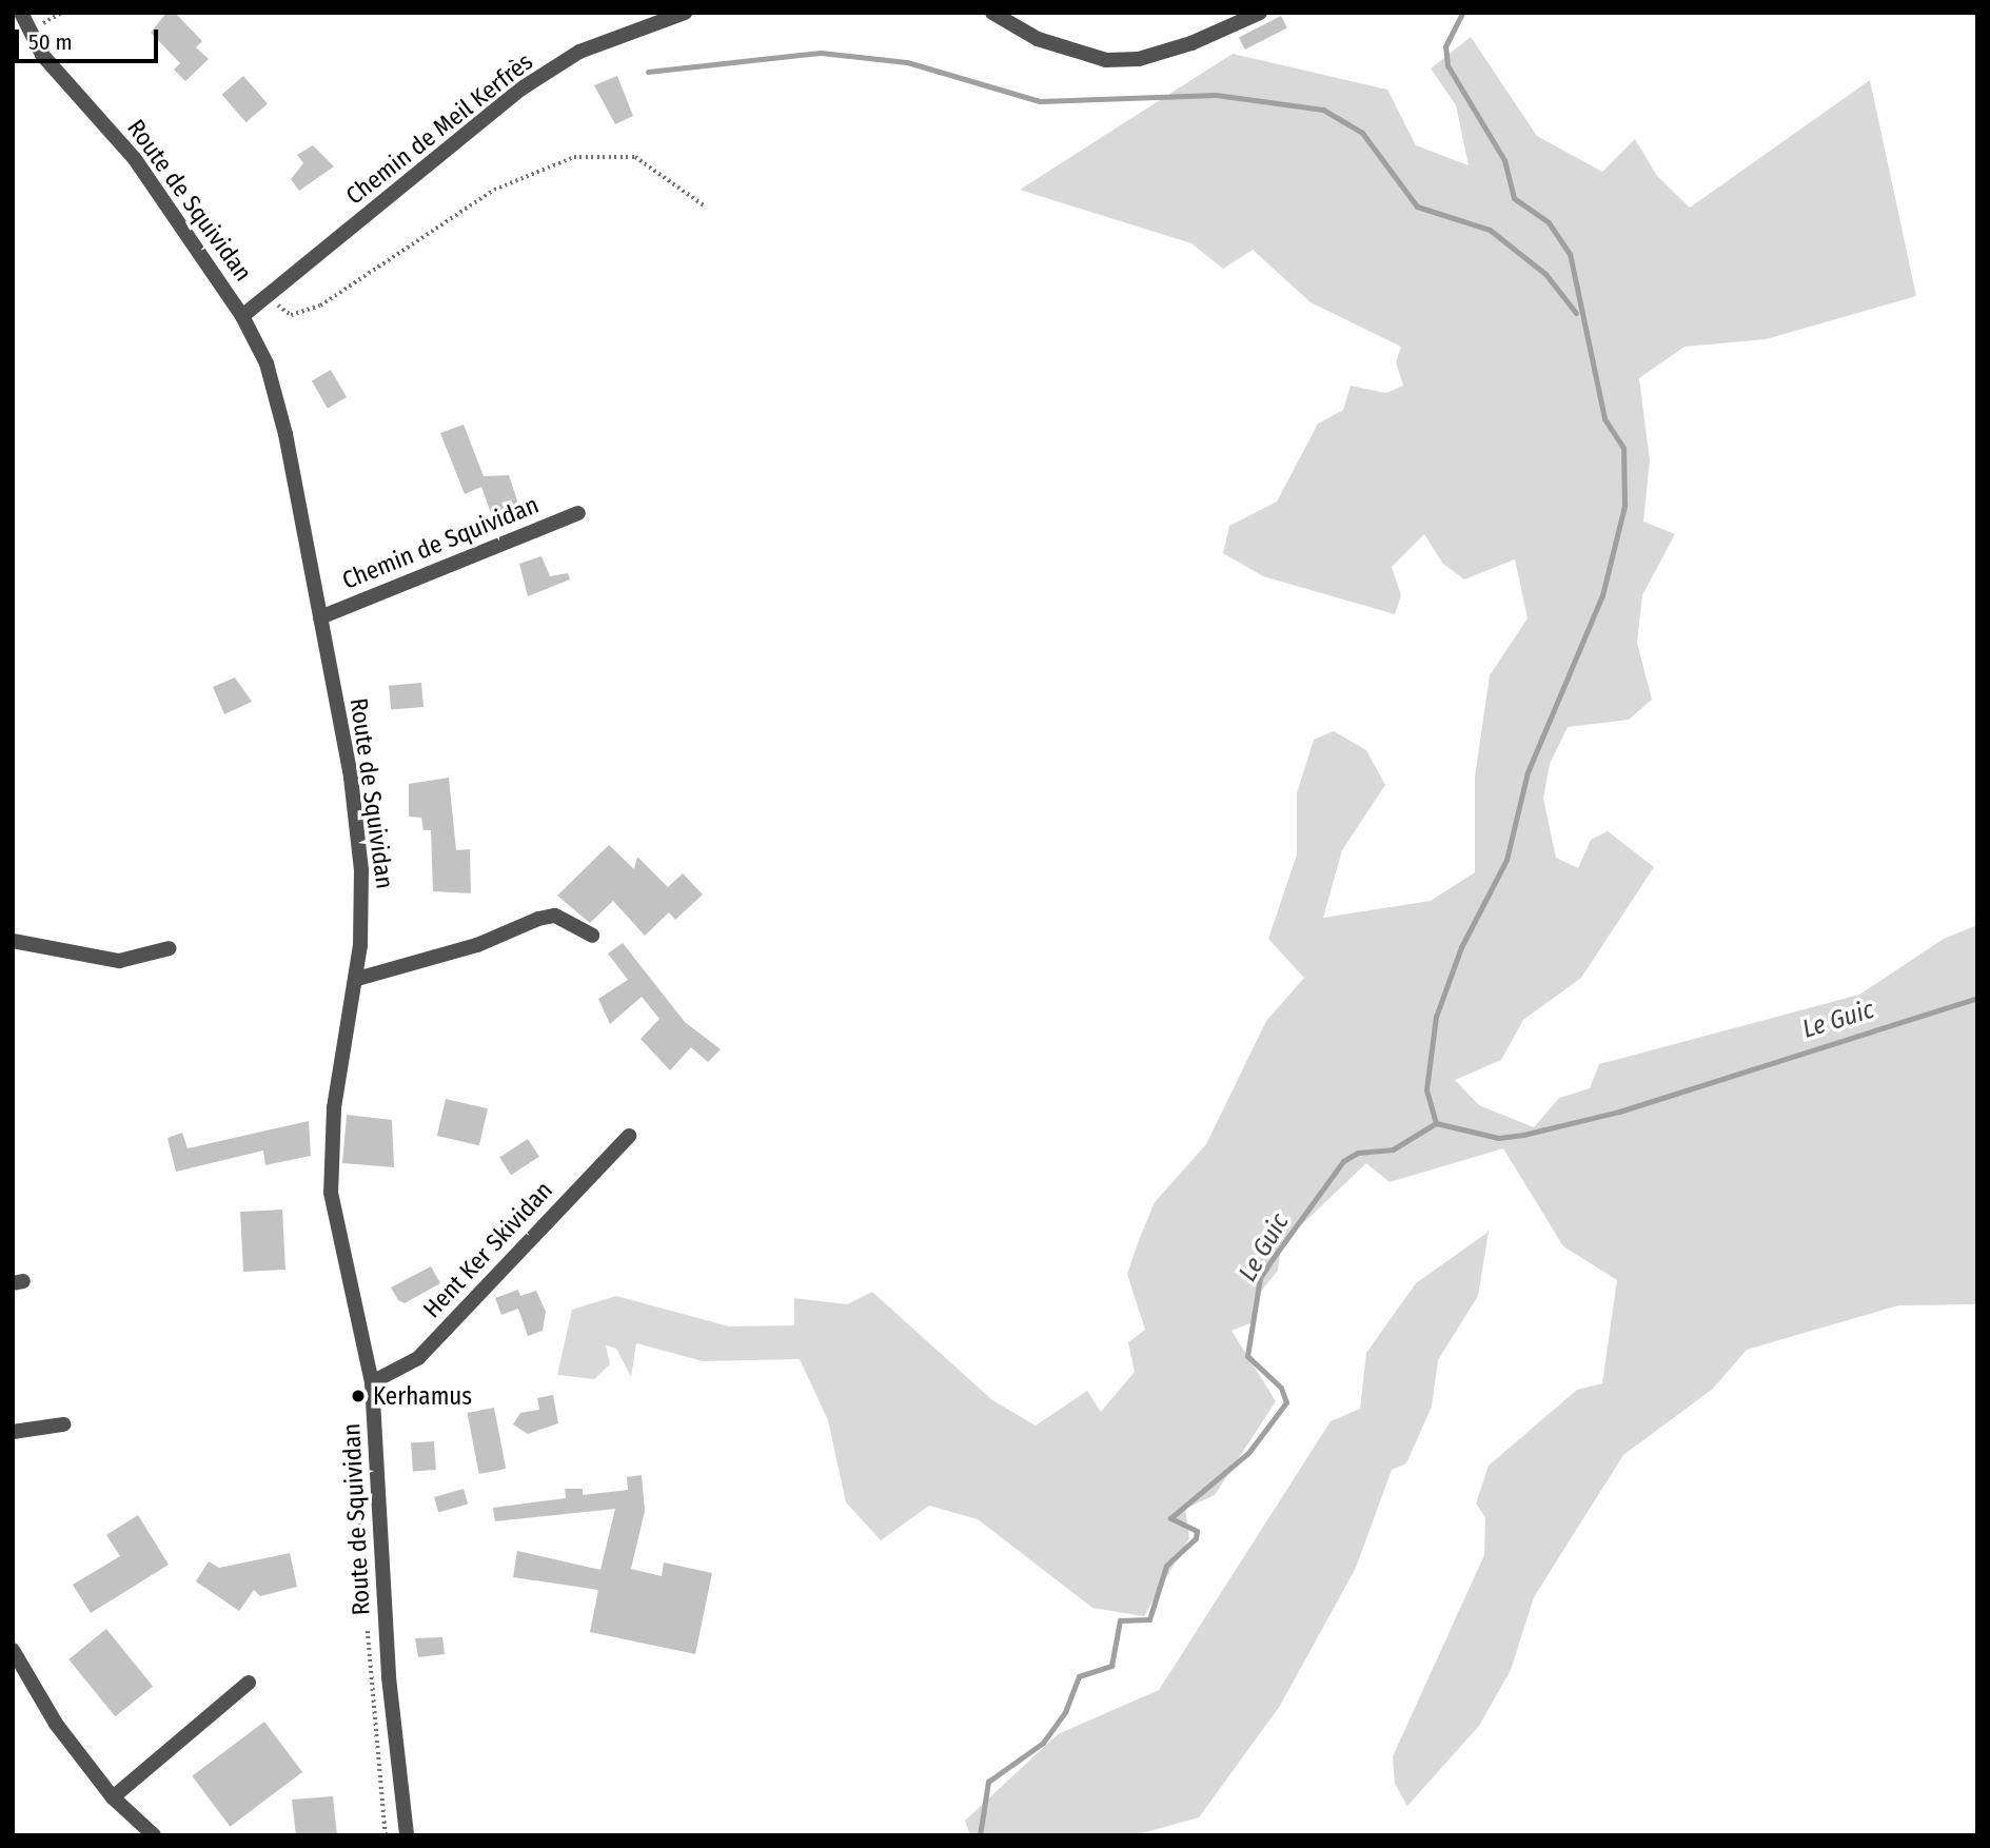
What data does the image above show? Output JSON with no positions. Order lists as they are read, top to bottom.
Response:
{
  "streets": {
    "street": [
      "Chemin de Meil Kerfrès",
      "Route de Squividan",
      "Chemin de Squividan",
      "Hent Ker Skividan"
    ]
  },
  "crossings": [
    ["Chemin de Meil Kerfrès", "Route de Squividan"],
    ["Route de Squividan", "Chemin de Squividan"],
    ["Route de Squividan", "Hent Ker Skividan"]
  ],
  "water": ["Le Guic"],
  "places": ["Kerhamus"],
  "scale_bar": "50 m"
}
